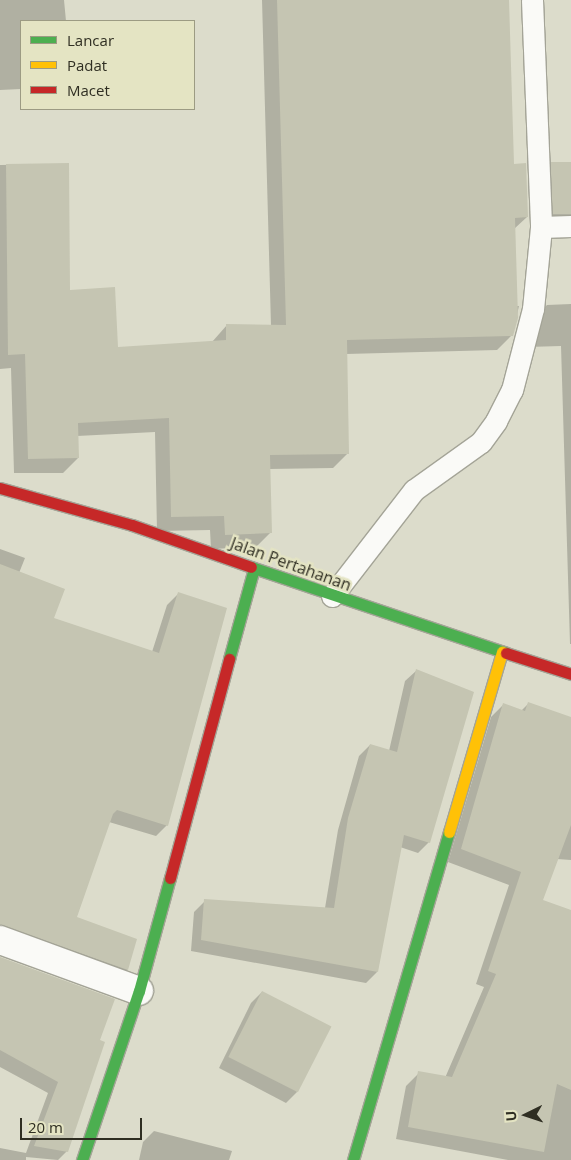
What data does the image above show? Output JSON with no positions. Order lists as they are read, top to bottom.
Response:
{
  "streets": {
    "street": ["Jalan Pertahanan"]
  },
  "legend": ["Lancar", "Padat", "Macet"],
  "scale_bar": "20 m",
  "north": "left"
}
